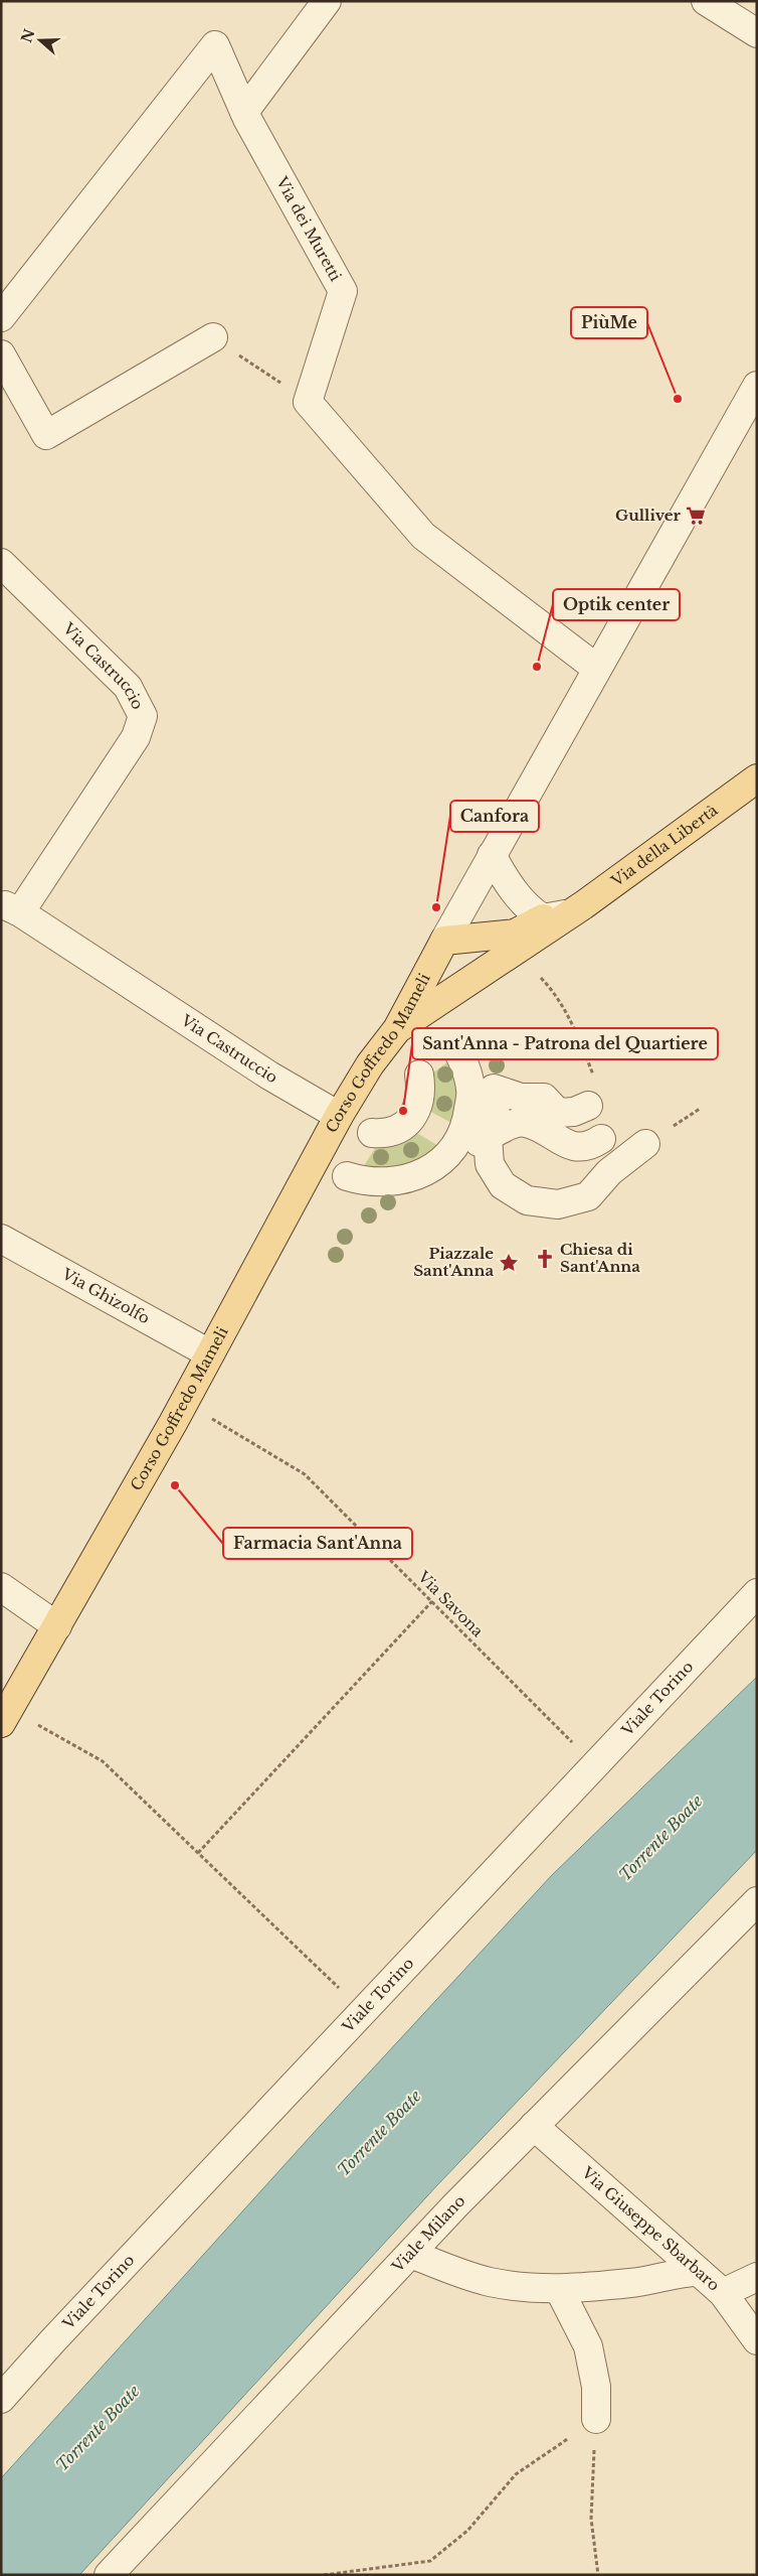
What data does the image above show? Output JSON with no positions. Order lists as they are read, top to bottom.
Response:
{
  "streets": {
    "main road": ["Via della Libertà", "Corso Goffredo Mameli"],
    "street": [
      "Via dei Muretti",
      "Via Castruccio",
      "Via Ghizolfo",
      "Viale Torino",
      "Via Giuseppe Sbarbaro",
      "Viale Milano"
    ],
    "path": ["Via Savona"]
  },
  "crossings": [
    ["Via Castruccio", "Corso Goffredo Mameli"],
    ["Via della Libertà", "Corso Goffredo Mameli"],
    ["Corso Goffredo Mameli", "Via Ghizolfo"],
    ["Corso Goffredo Mameli", "Via Savona"],
    ["Via Savona", "Viale Torino"],
    ["Via Giuseppe Sbarbaro", "Viale Milano"]
  ],
  "water": ["Torrente Boate"],
  "places": {
    "other": [
      "PiùMe",
      "Optik center",
      "Canfora",
      "Sant'Anna - Patrona del Quartiere",
      "Farmacia Sant'Anna"
    ],
    "supermarket": ["Gulliver"],
    "church": ["Chiesa di Sant'Anna"],
    "place": ["Piazzale Sant'Anna"]
  },
  "north": "left"
}
